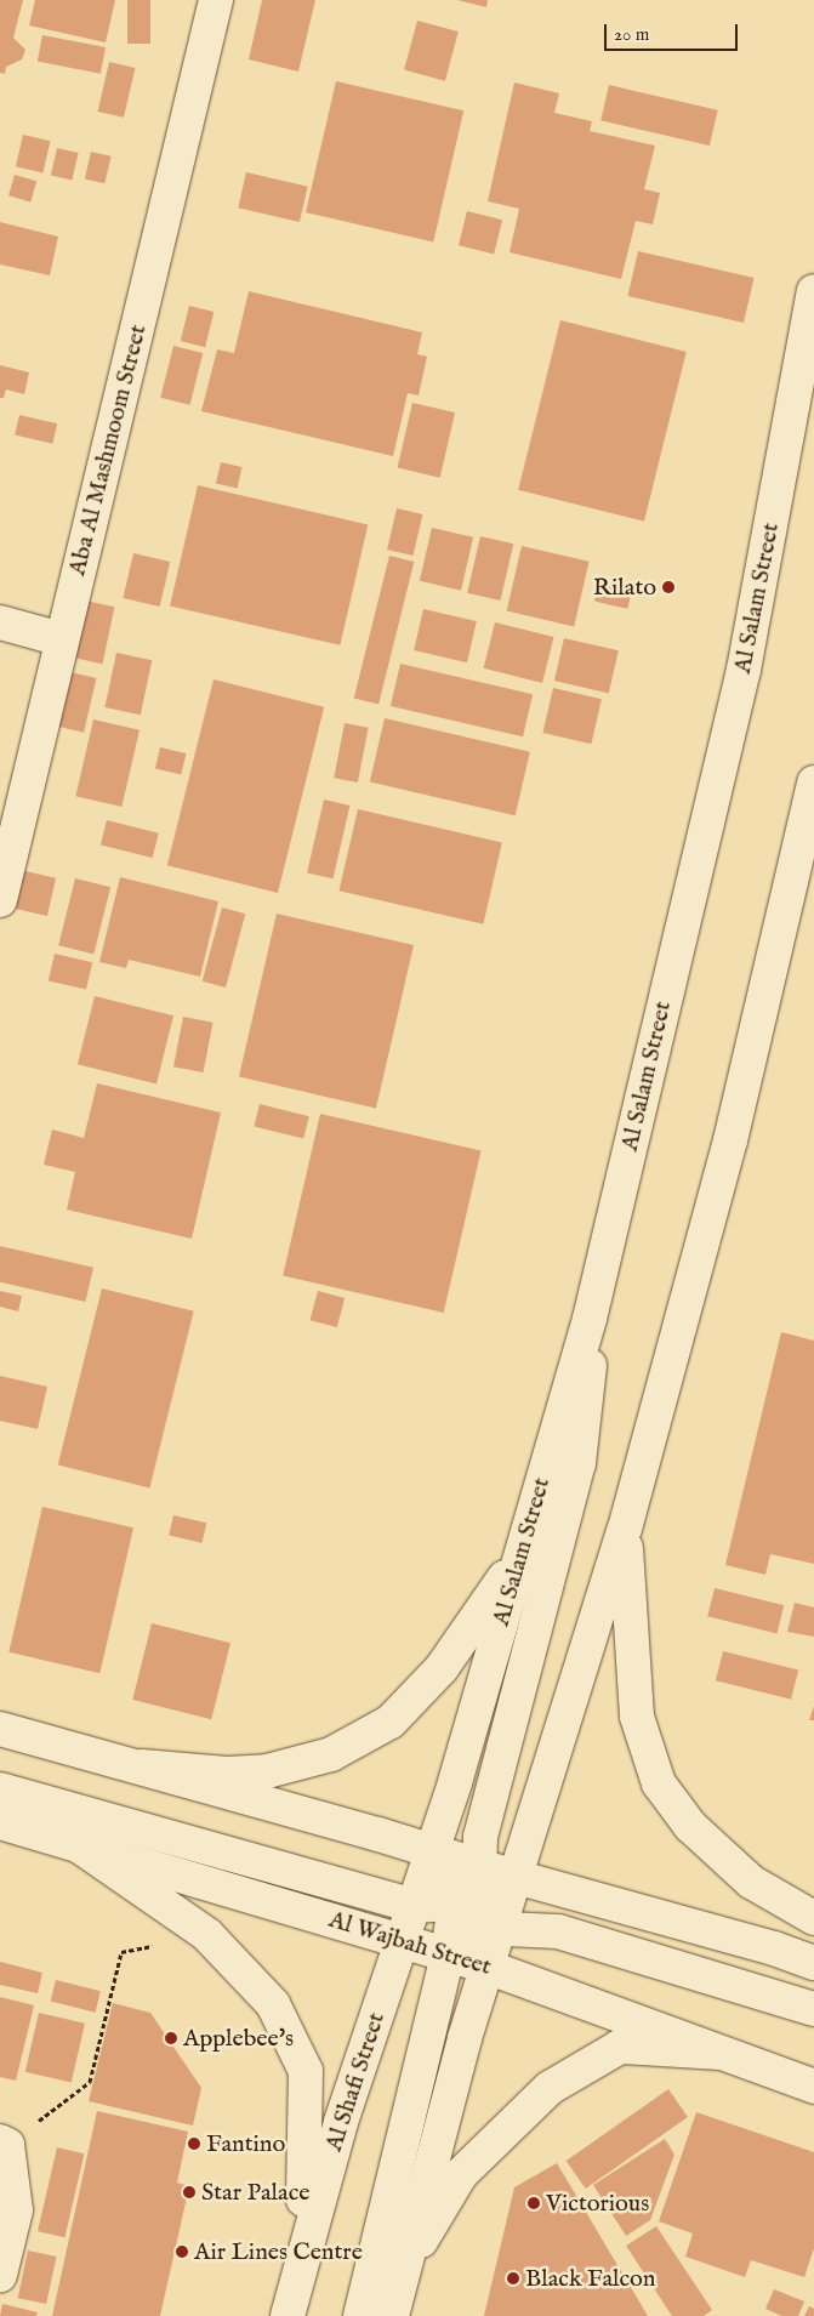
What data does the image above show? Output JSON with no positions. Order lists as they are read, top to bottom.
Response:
{
  "streets": {
    "main road": [
      "Aba Al Mashmoom Street",
      "Al Salam Street",
      "Al Wajbah Street",
      "Al Shafi Street"
    ]
  },
  "crossings": [
    ["Al Salam Street", "Al Shafi Street"],
    ["Al Wajbah Street", "Al Shafi Street"]
  ],
  "places": [
    "Rilato",
    "Applebee's",
    "Fantino",
    "Star Palace",
    "Victorious",
    "Air Lines Centre",
    "Black Falcon"
  ],
  "scale_bar": "20 m"
}
